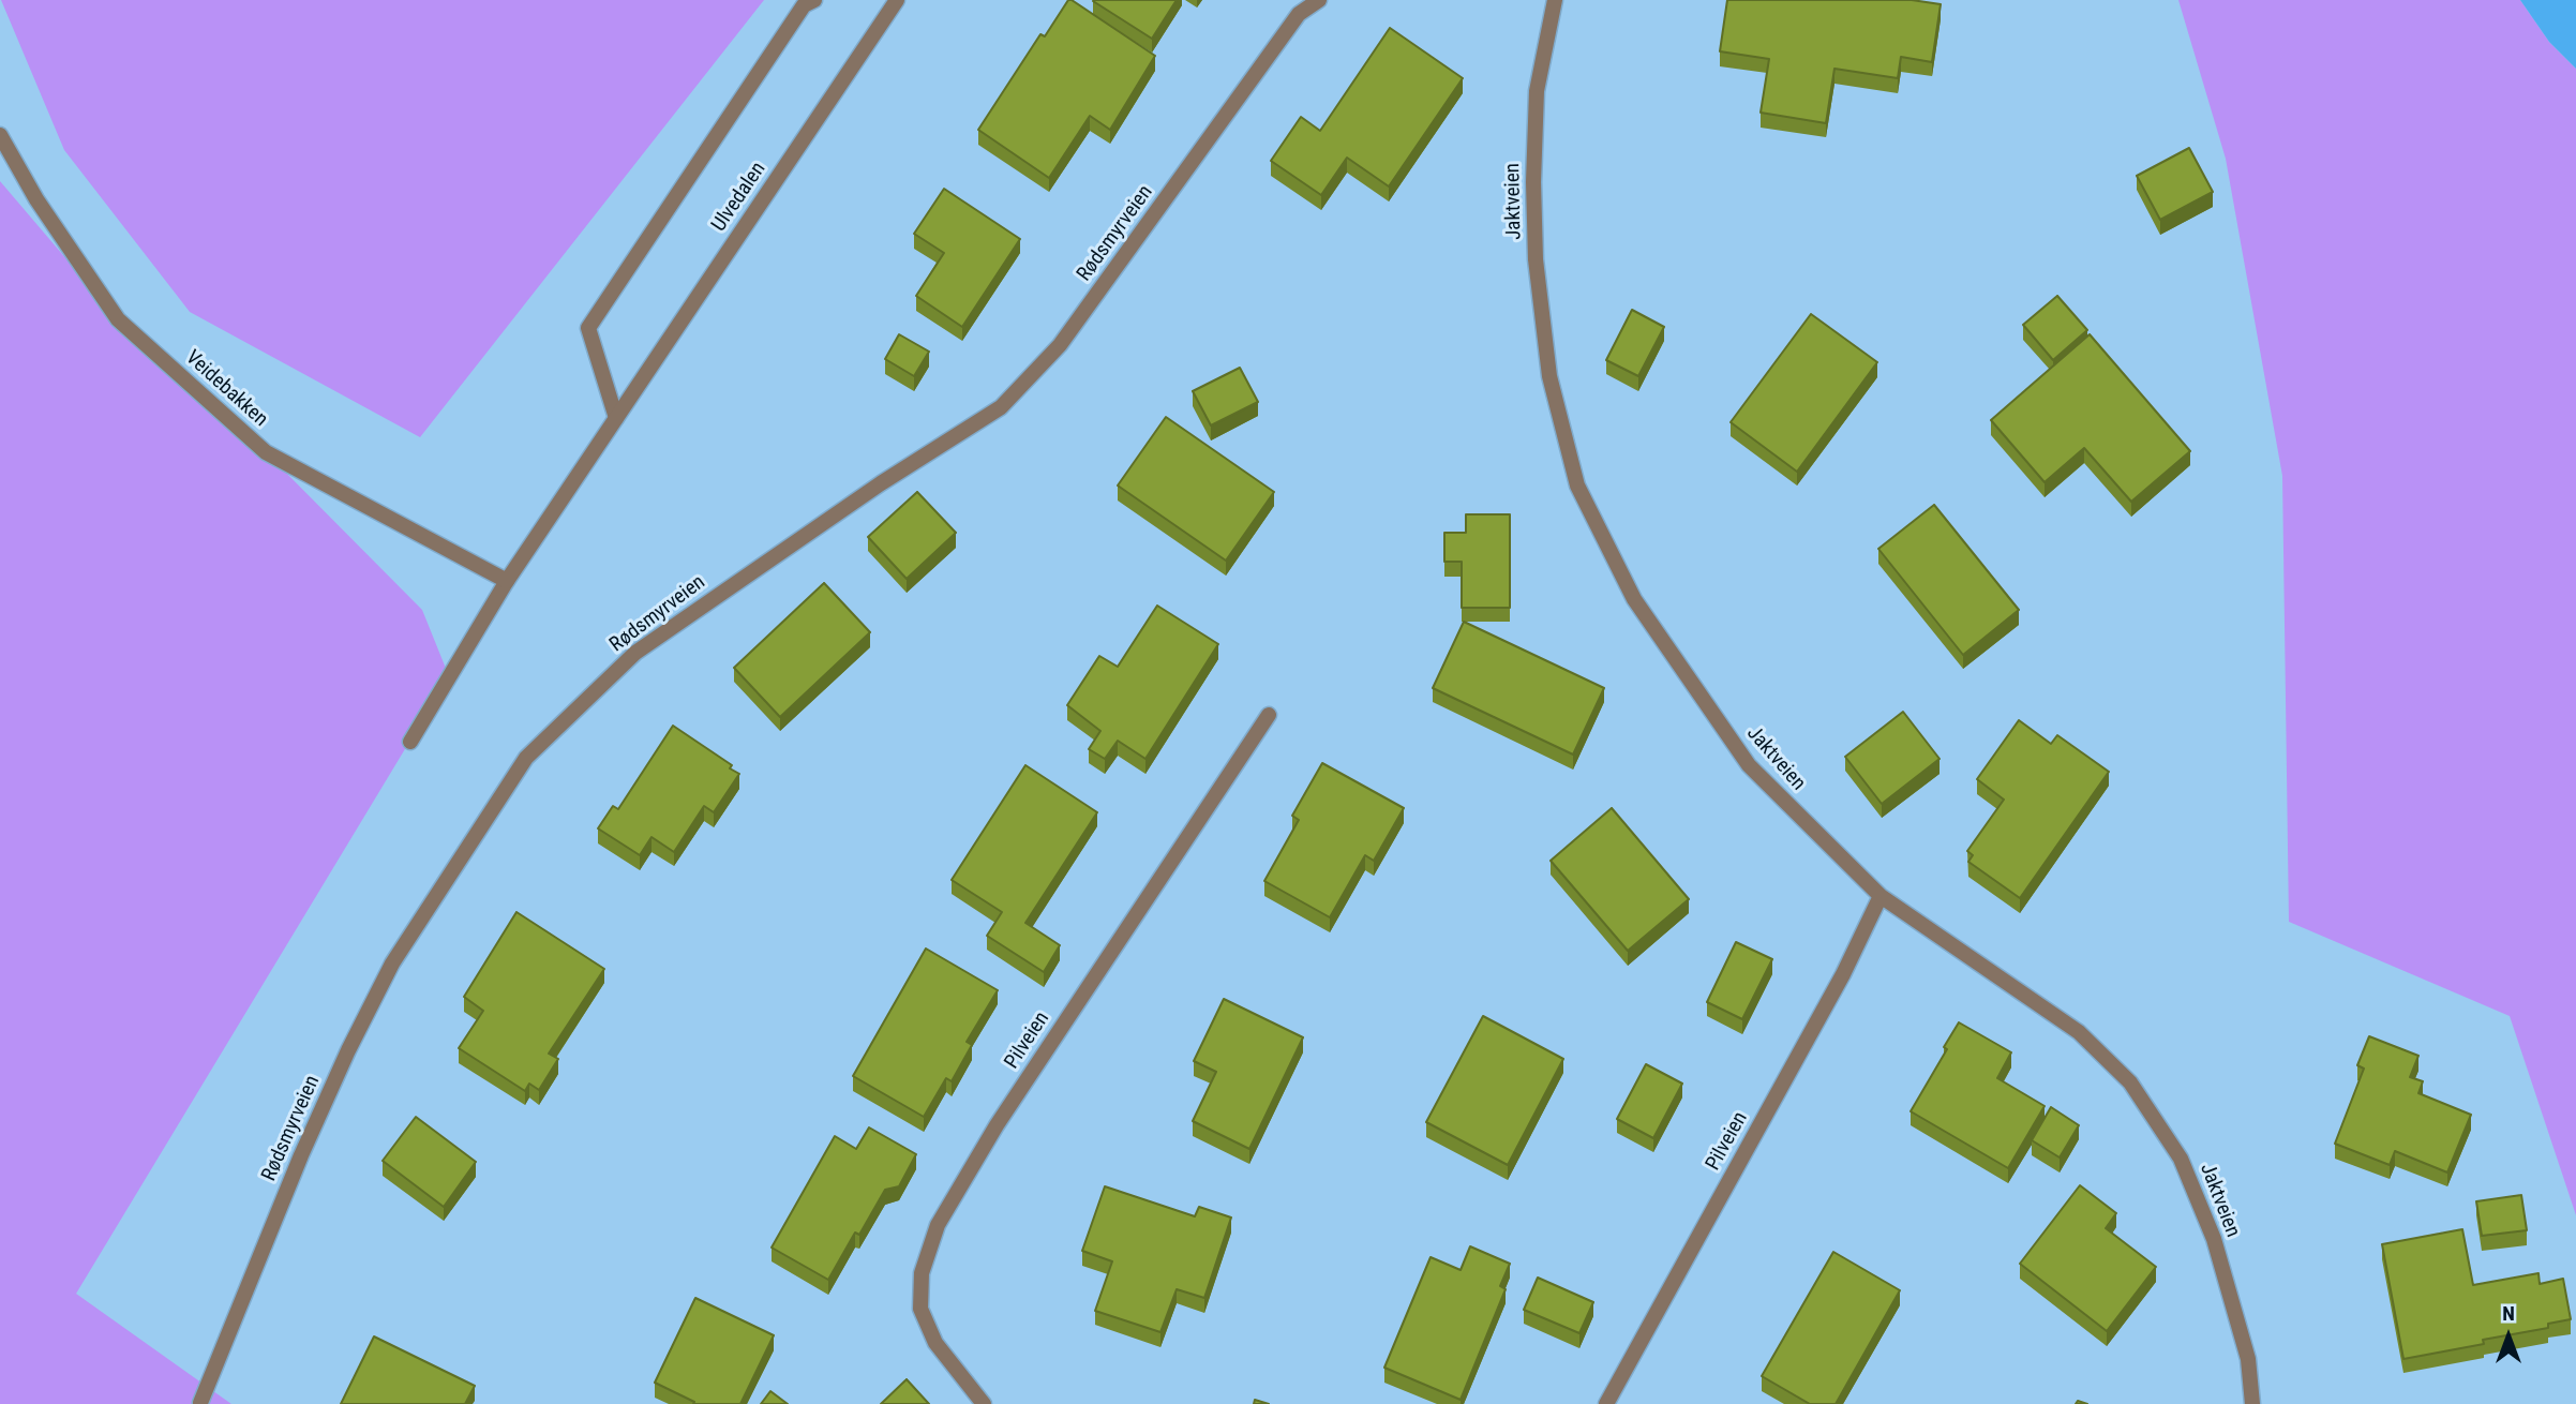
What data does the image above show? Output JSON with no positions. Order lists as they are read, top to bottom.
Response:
{
  "streets": {
    "street": [
      "Ulvedalen",
      "Jaktveien",
      "Rødsmyrveien",
      "Veidebakken",
      "Pilveien"
    ]
  },
  "crossings": [
    ["Ulvedalen", "Veidebakken"],
    ["Jaktveien", "Pilveien"]
  ],
  "north": "top"
}
